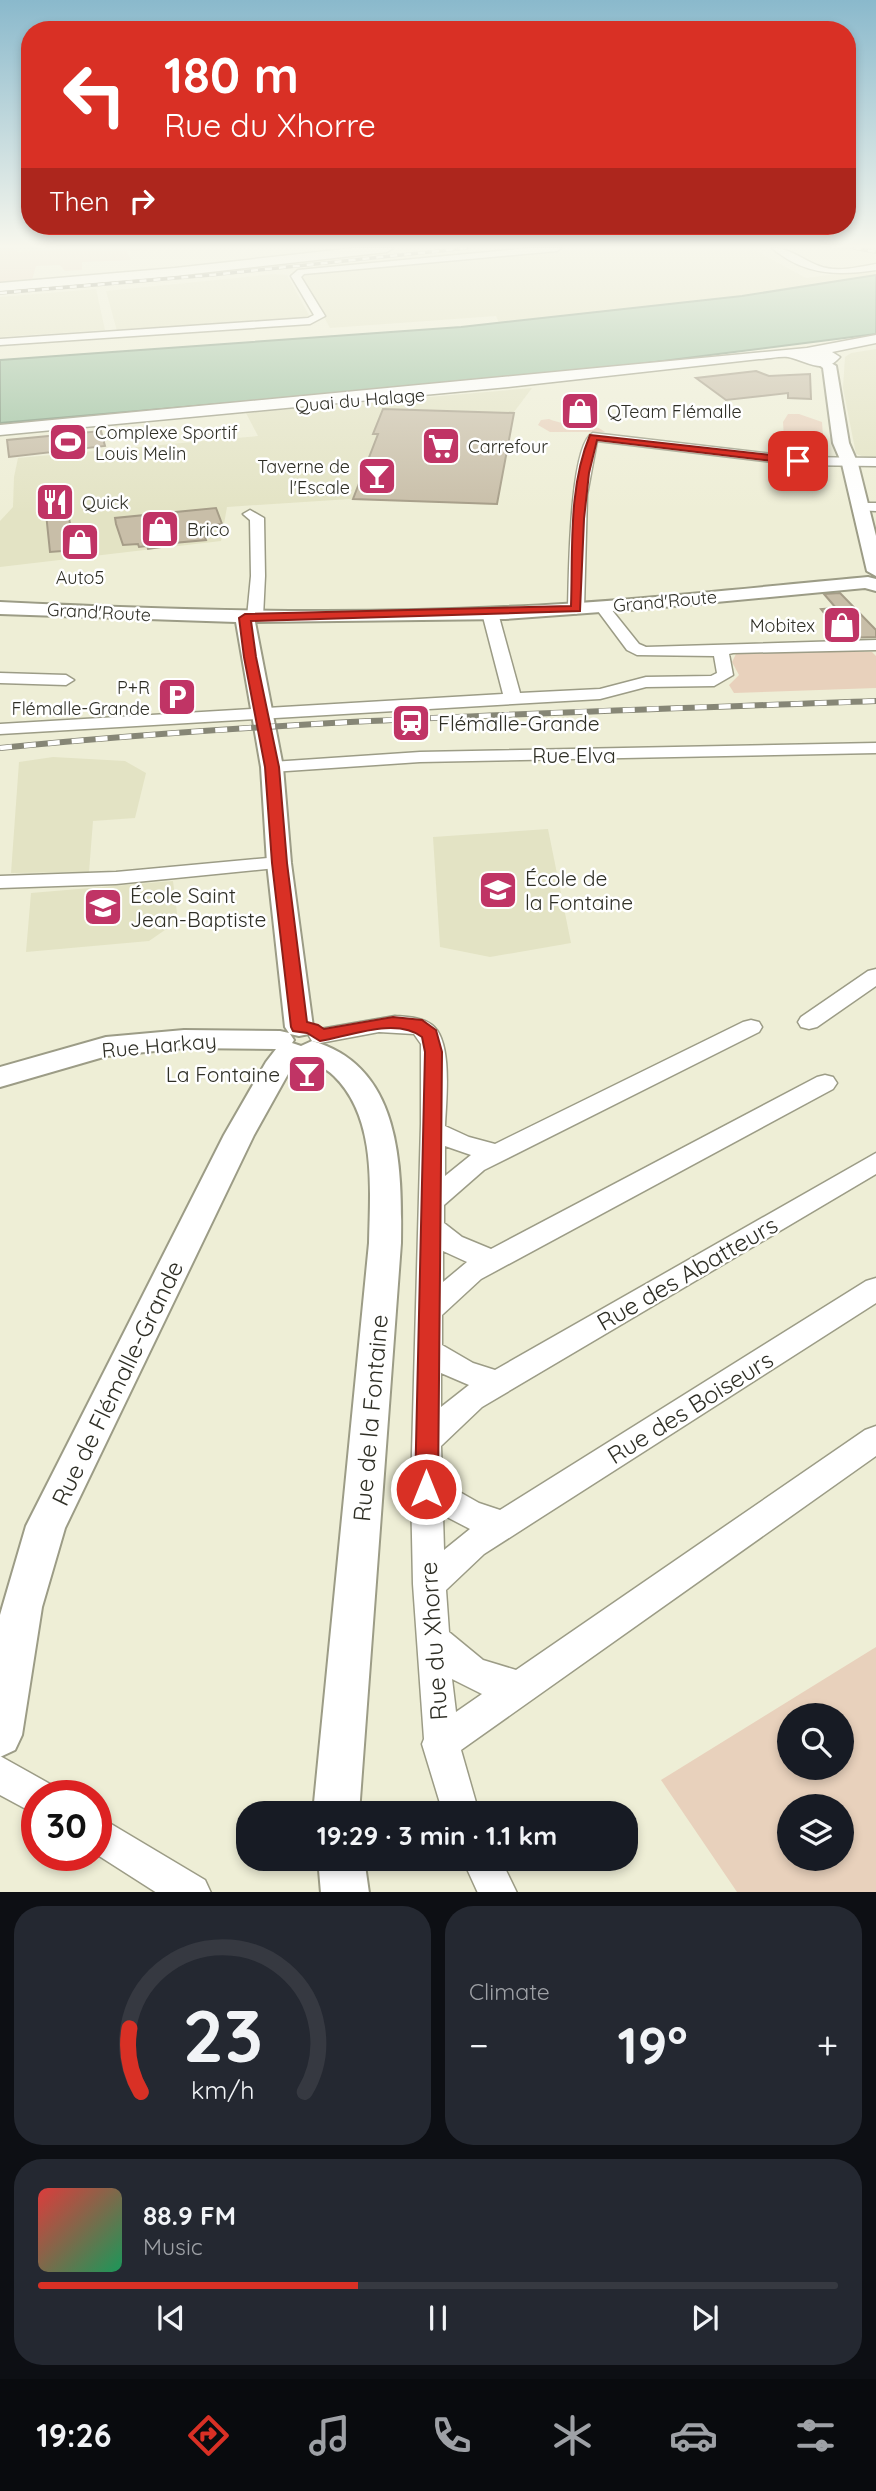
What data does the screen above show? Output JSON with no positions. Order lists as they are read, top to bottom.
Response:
{
  "streets": {
    "main road": ["Quai du Halage"],
    "street": [
      "Grand'Route",
      "Rue Elva",
      "Rue Harkay",
      "Rue des Abatteurs",
      "Rue de Flémalle-Grande",
      "Rue des Boiseurs",
      "Rue de la Fontaine",
      "Rue du Xhorre"
    ]
  },
  "crossings": [
    ["Rue Harkay", "Rue de Flémalle-Grande"],
    ["Rue Harkay", "Rue de la Fontaine"],
    ["Rue Harkay", "Rue du Xhorre"],
    ["Rue des Abatteurs", "Rue du Xhorre"],
    ["Rue de Flémalle-Grande", "Rue de la Fontaine"],
    ["Rue de Flémalle-Grande", "Rue du Xhorre"],
    ["Rue des Boiseurs", "Rue du Xhorre"],
    ["Rue de la Fontaine", "Rue du Xhorre"]
  ],
  "places": {
    "shop": [
      "QTeam Flémalle",
      "Brico",
      "Auto5",
      "Mobitex"
    ],
    "sports": ["Complexe Sportif Louis Melin"],
    "supermarket": ["Carrefour"],
    "bar": ["Taverne de l'Escale", "La Fontaine"],
    "restaurant": ["Quick"],
    "parking": ["P+R Flémalle-Grande"],
    "station": ["Flémalle-Grande"],
    "school or university": ["École de la Fontaine", "École Saint Jean-Baptiste"]
  },
  "page": {
    "turn": ["180 m", "Rue du Xhorre"],
    "then": "Then",
    "limit": "30",
    "trip": "19:29 · 3 min · 1.1 km",
    "tile": "Climate",
    "heat": ["−", "19°", "+"],
    "song": ["88.9 FM", "Music"],
    "tabs": "19:26",
    "gauge": ["23", "km/h"]
  }
}
